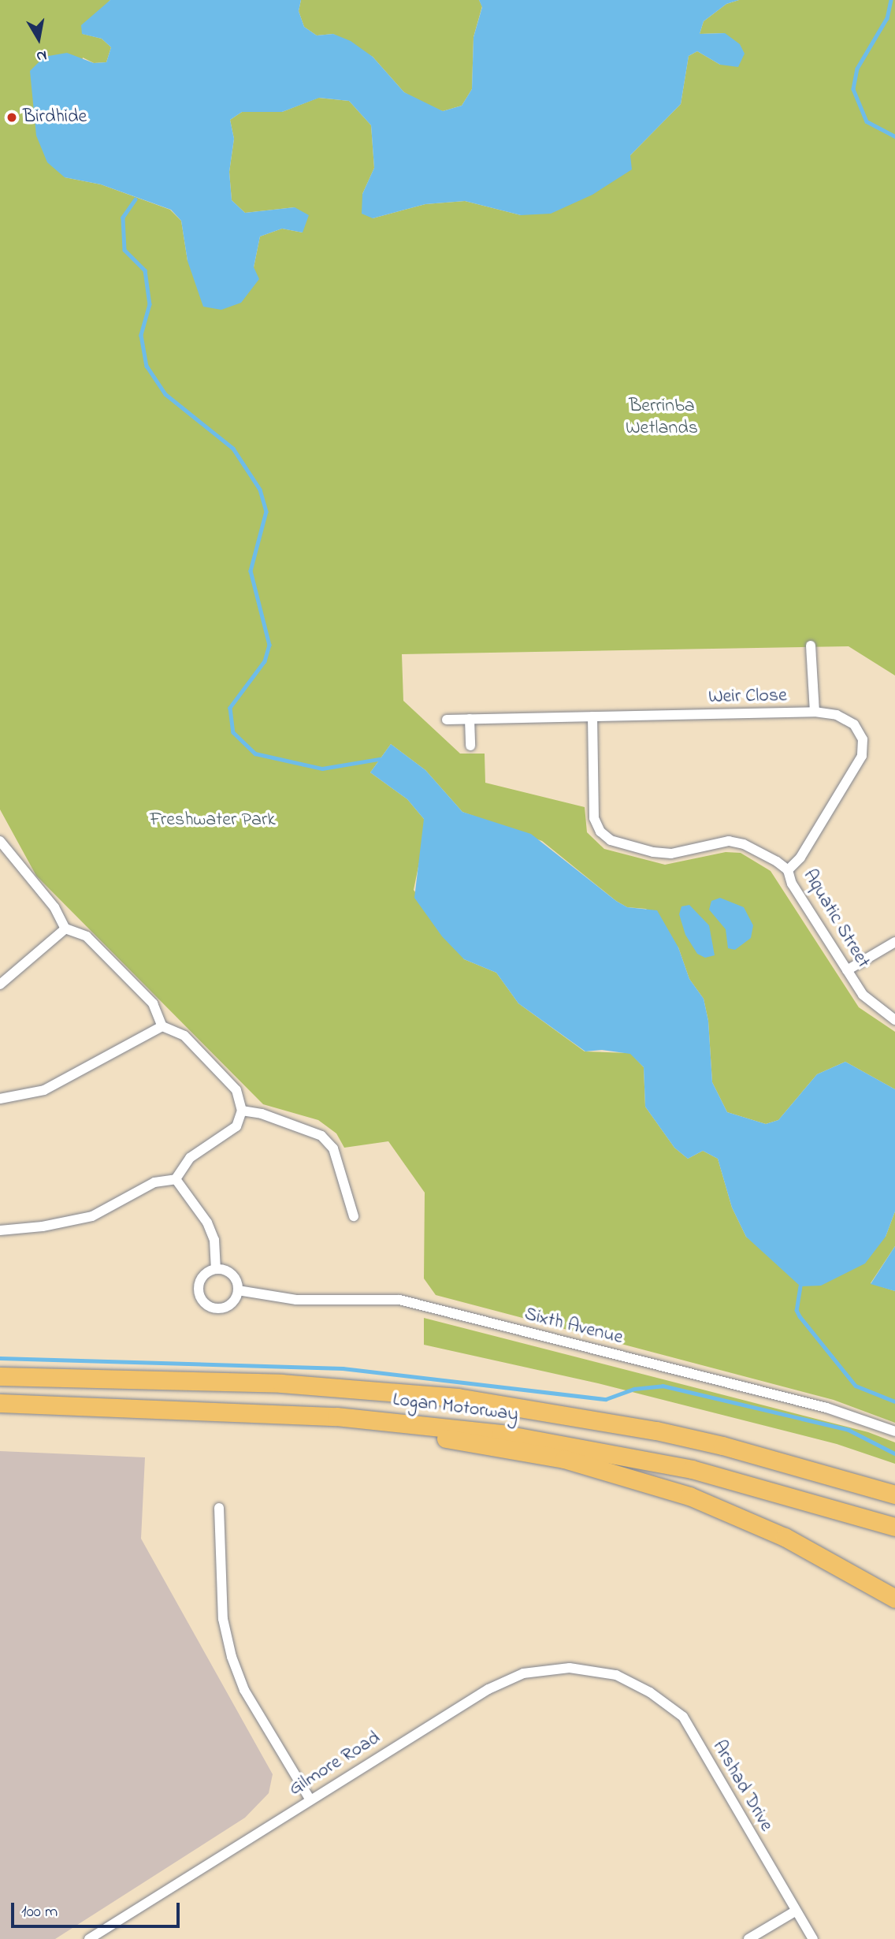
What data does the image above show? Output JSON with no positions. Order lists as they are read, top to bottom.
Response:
{
  "streets": {
    "highway": ["Logan Motorway"],
    "street": [
      "Weir Close",
      "Aquatic Street",
      "Sixth Avenue",
      "Gilmore Road",
      "Arshad Drive"
    ]
  },
  "crossings": [
    ["Weir Close", "Aquatic Street"],
    ["Gilmore Road", "Arshad Drive"]
  ],
  "parks": ["Berrinba Wetlands", "Freshwater Park"],
  "places": ["Birdhide"],
  "scale_bar": "100 m",
  "north": "bottom"
}
